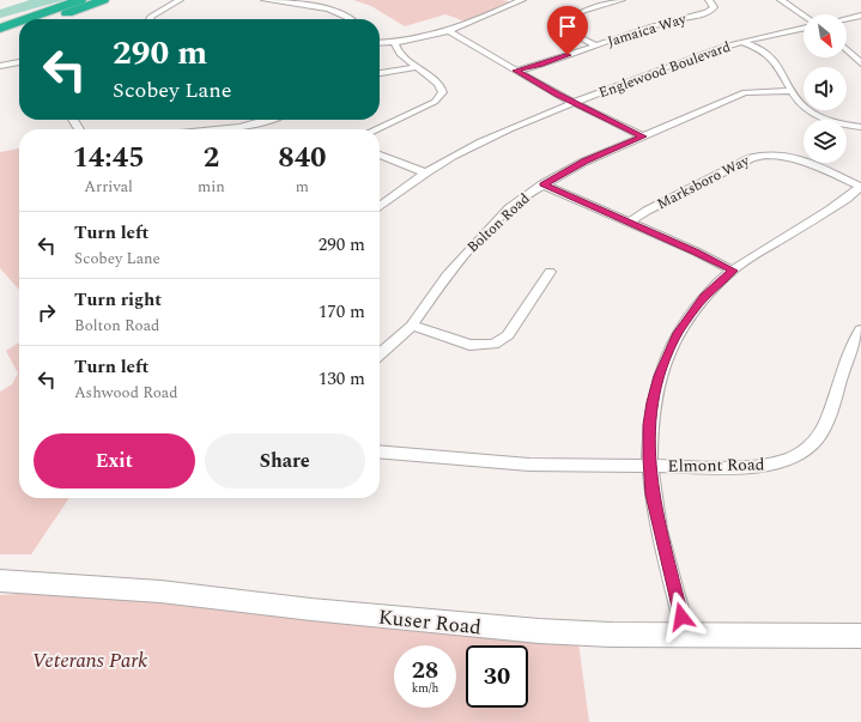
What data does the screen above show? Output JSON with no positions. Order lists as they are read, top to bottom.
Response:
{
  "streets": {
    "street": [
      "Jamaica Way",
      "Englewood Boulevard",
      "Marksboro Way",
      "Bolton Road",
      "Elmont Road",
      "Kuser Road"
    ]
  },
  "parks": ["Veterans Park"],
  "north": "bottom right",
  "page": {
    "turn": ["290 m", "Scobey Lane"],
    "eta": [
      "14:45",
      "Arrival",
      "2",
      "min",
      "840",
      "m"
    ],
    "list": [
      {
        "name": "Turn left",
        "note": "Scobey Lane",
        "value": "290 m"
      },
      {
        "name": "Turn right",
        "note": "Bolton Road",
        "value": "170 m"
      },
      {
        "name": "Turn left",
        "note": "Ashwood Road",
        "value": "130 m"
      }
    ],
    "buttons": ["Exit", "Share"],
    "speed": "28 km/h",
    "limit": "30"
  }
}
